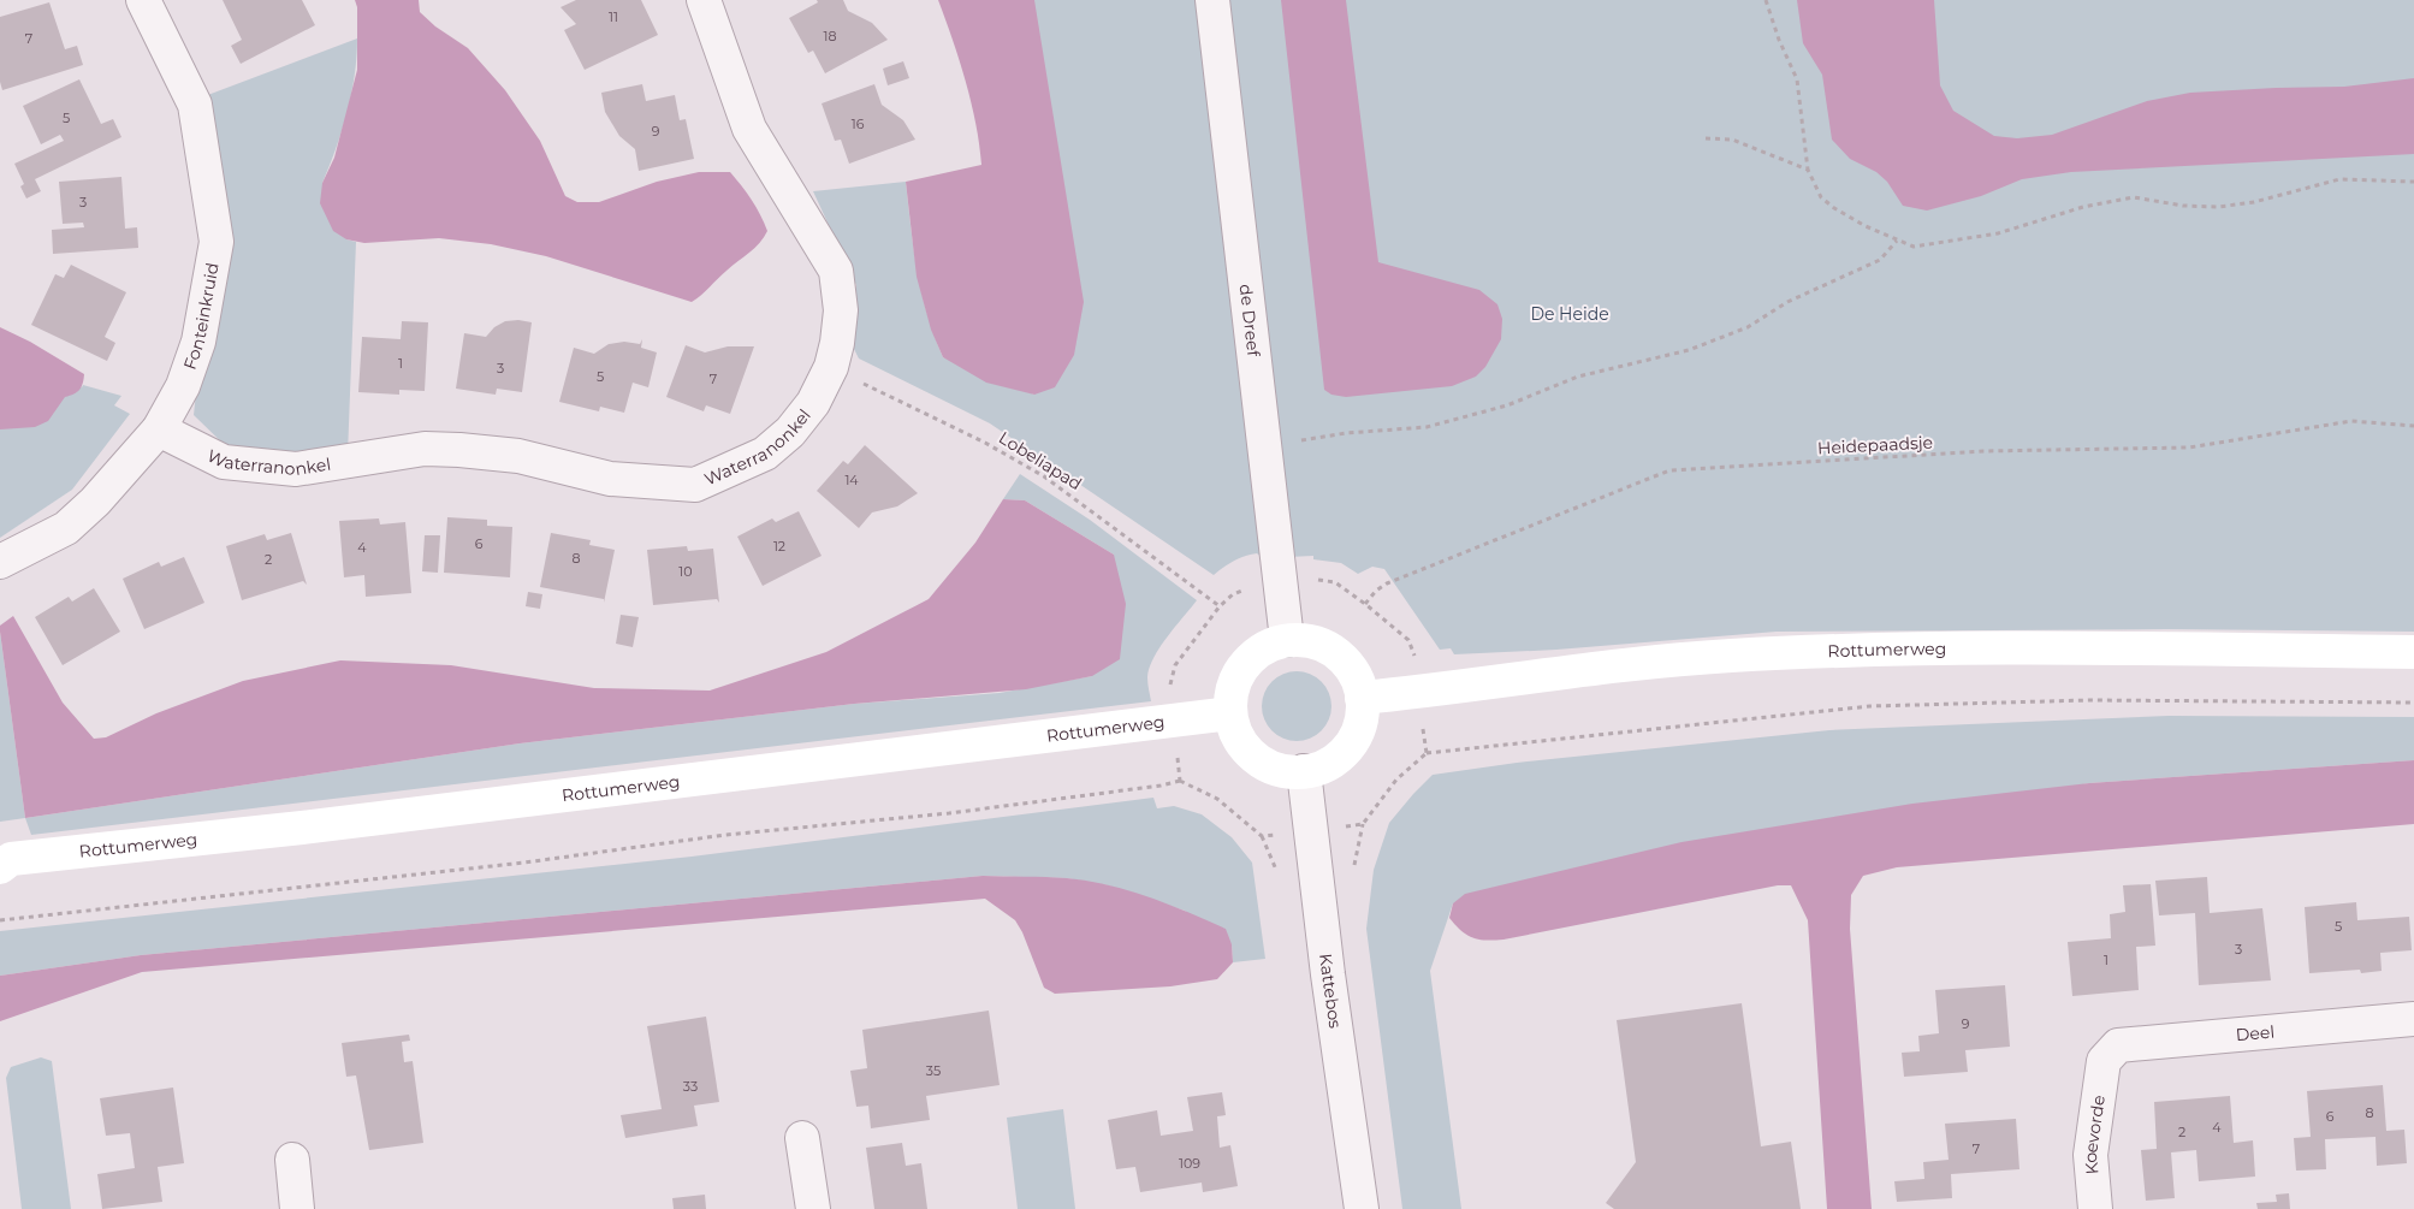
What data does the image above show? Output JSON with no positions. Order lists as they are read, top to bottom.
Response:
{
  "streets": {
    "main road": ["Rottumerweg"],
    "street": [
      "Fonteinkruid",
      "de Dreef",
      "Waterranonkel",
      "Kattebos",
      "Deel",
      "Koevorde"
    ],
    "path": ["Heidepaadsje", "Lobeliapad"]
  },
  "crossings": [
    ["Fonteinkruid", "Waterranonkel"],
    ["de Dreef", "Rottumerweg"],
    ["de Dreef", "Kattebos"],
    ["Waterranonkel", "Lobeliapad"],
    ["Rottumerweg", "Kattebos"],
    ["Deel", "Koevorde"]
  ],
  "parks": ["De Heide"],
  "house_numbers": [
    "11",
    "18",
    "7",
    "5",
    "16",
    "9",
    "3",
    "1",
    "3",
    "5",
    "7",
    "14",
    "6",
    "12",
    "4",
    "8",
    "2",
    "10",
    "5",
    "3",
    "1",
    "9",
    "35",
    "33",
    "8",
    "6",
    "4",
    "2",
    "7",
    "109"
  ]
}
